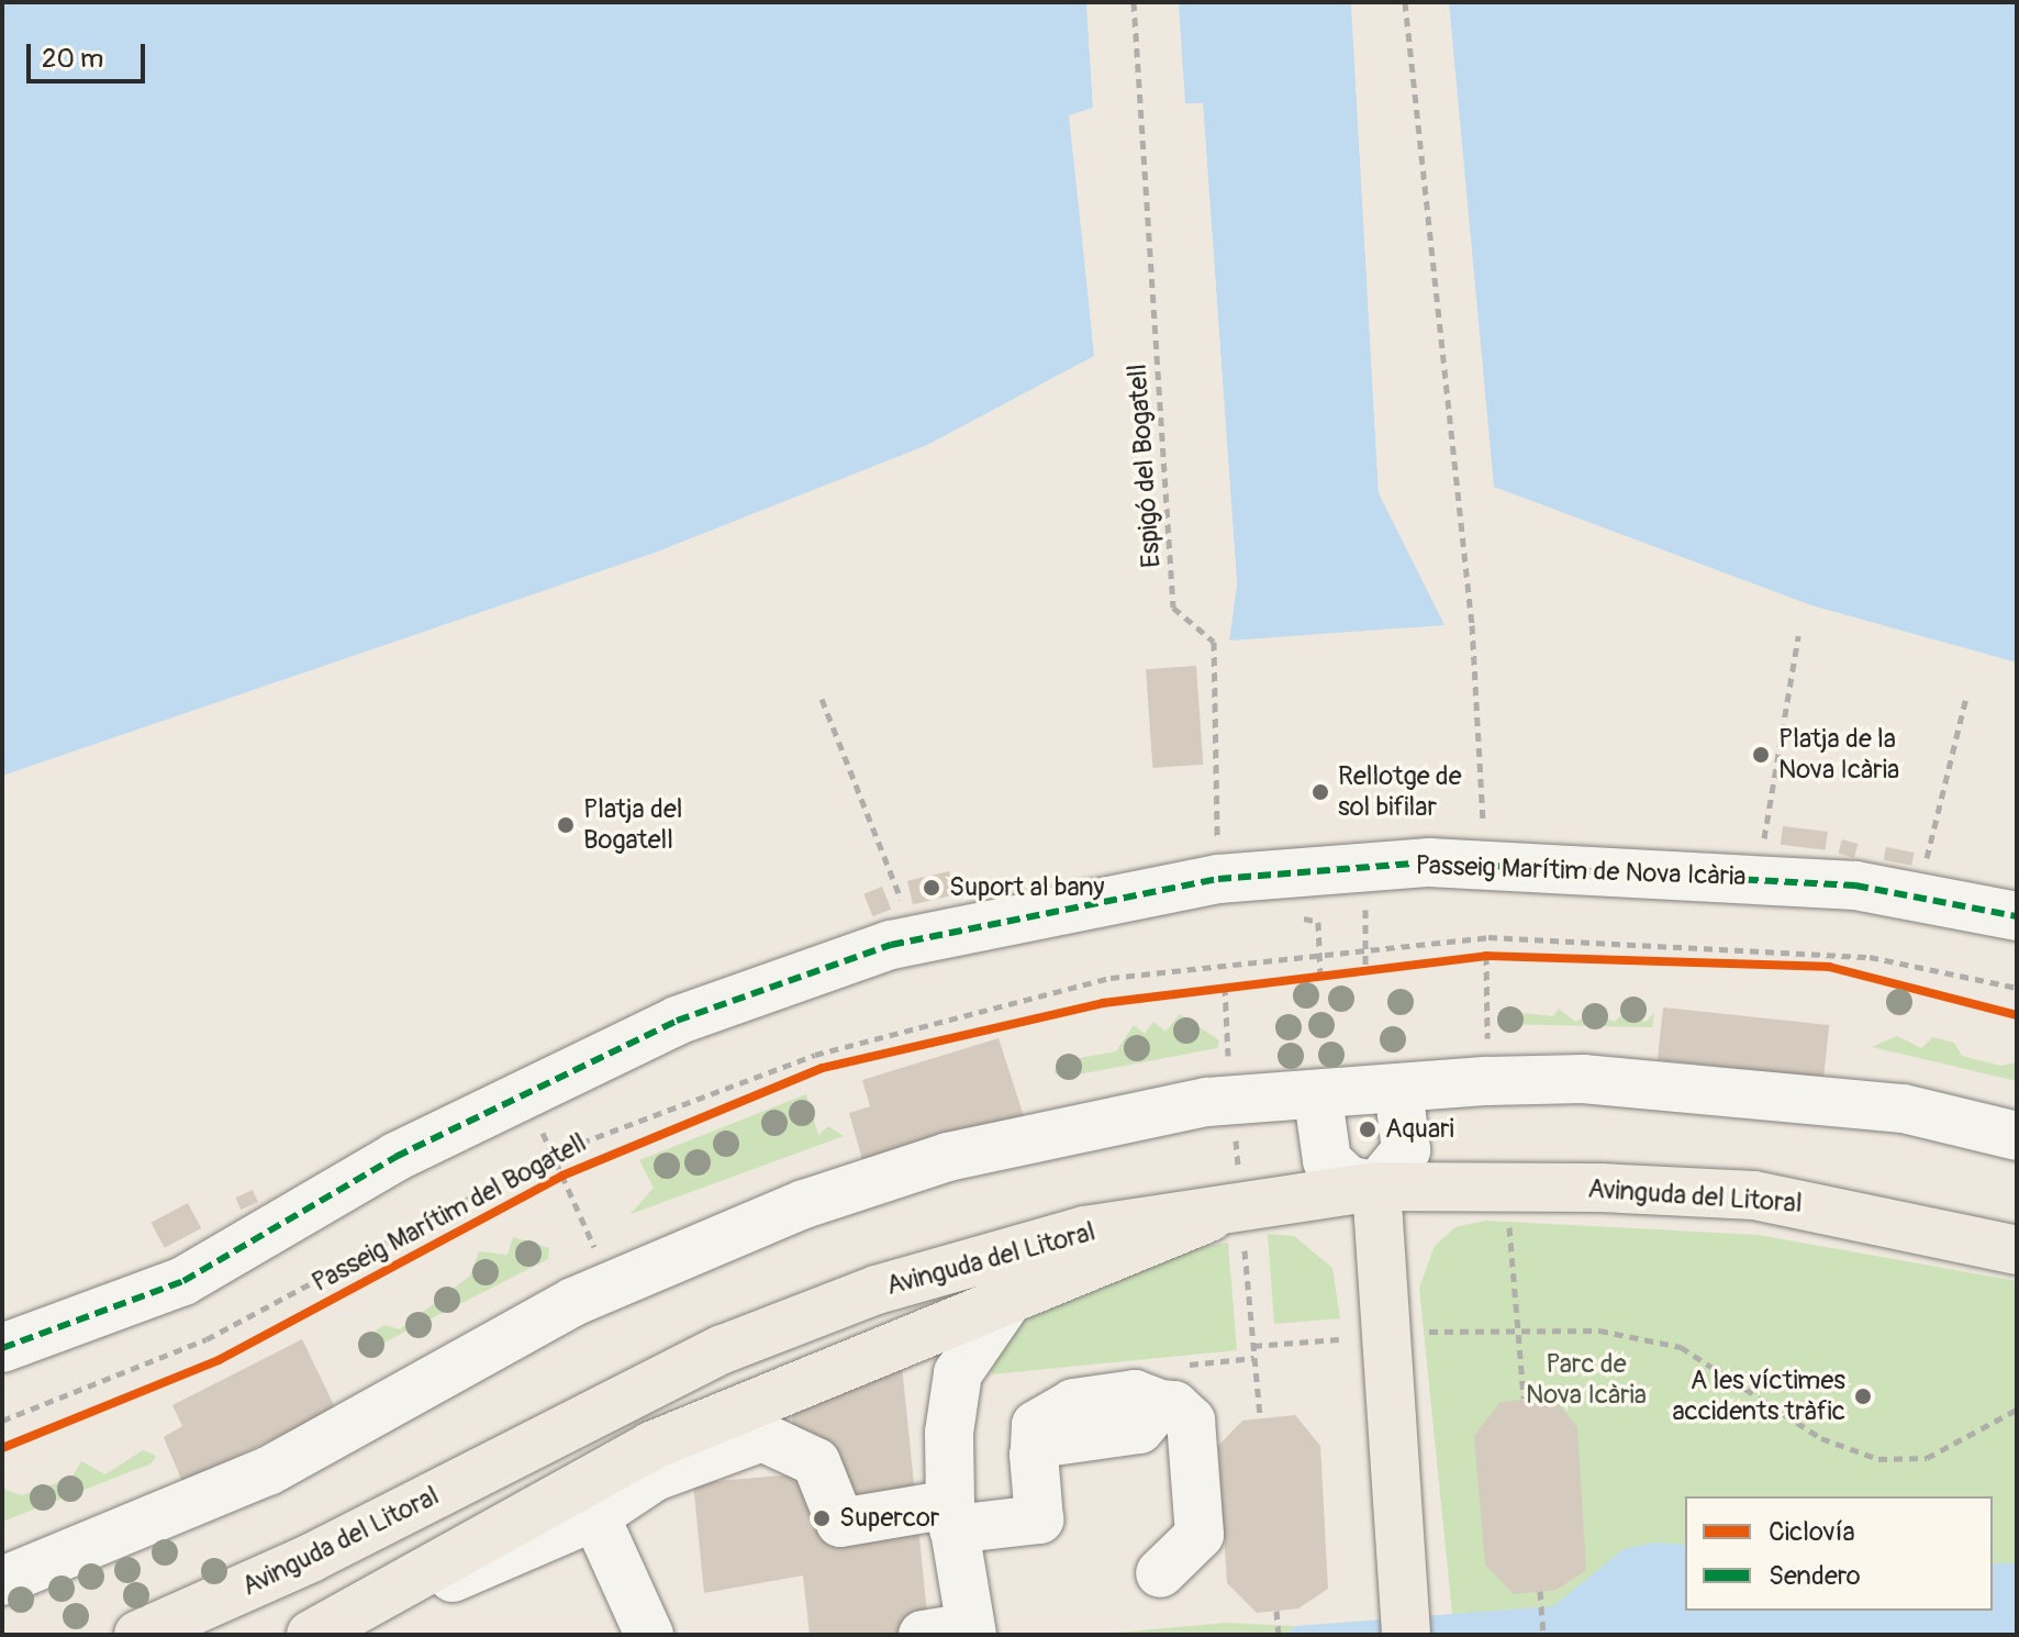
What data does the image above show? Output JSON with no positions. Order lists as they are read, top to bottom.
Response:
{
  "streets": {
    "main road": ["Avinguda del Litoral"],
    "street": ["Passeig Marítim de Nova Icària"],
    "path": ["Espigó del Bogatell"],
    "cycle path": ["Passeig Marítim del Bogatell"]
  },
  "crossings": [
    ["Espigó del Bogatell", "Passeig Marítim de Nova Icària"]
  ],
  "parks": ["Parc de Nova Icària"],
  "places": [
    "Platja de la Nova Icària",
    "Rellotge de sol bifilar",
    "Platja del Bogatell",
    "Suport al bany",
    "Aquari",
    "A les víctimes accidents tràfic",
    "Supercor"
  ],
  "legend": ["Ciclovía", "Sendero"],
  "scale_bar": "20 m"
}
